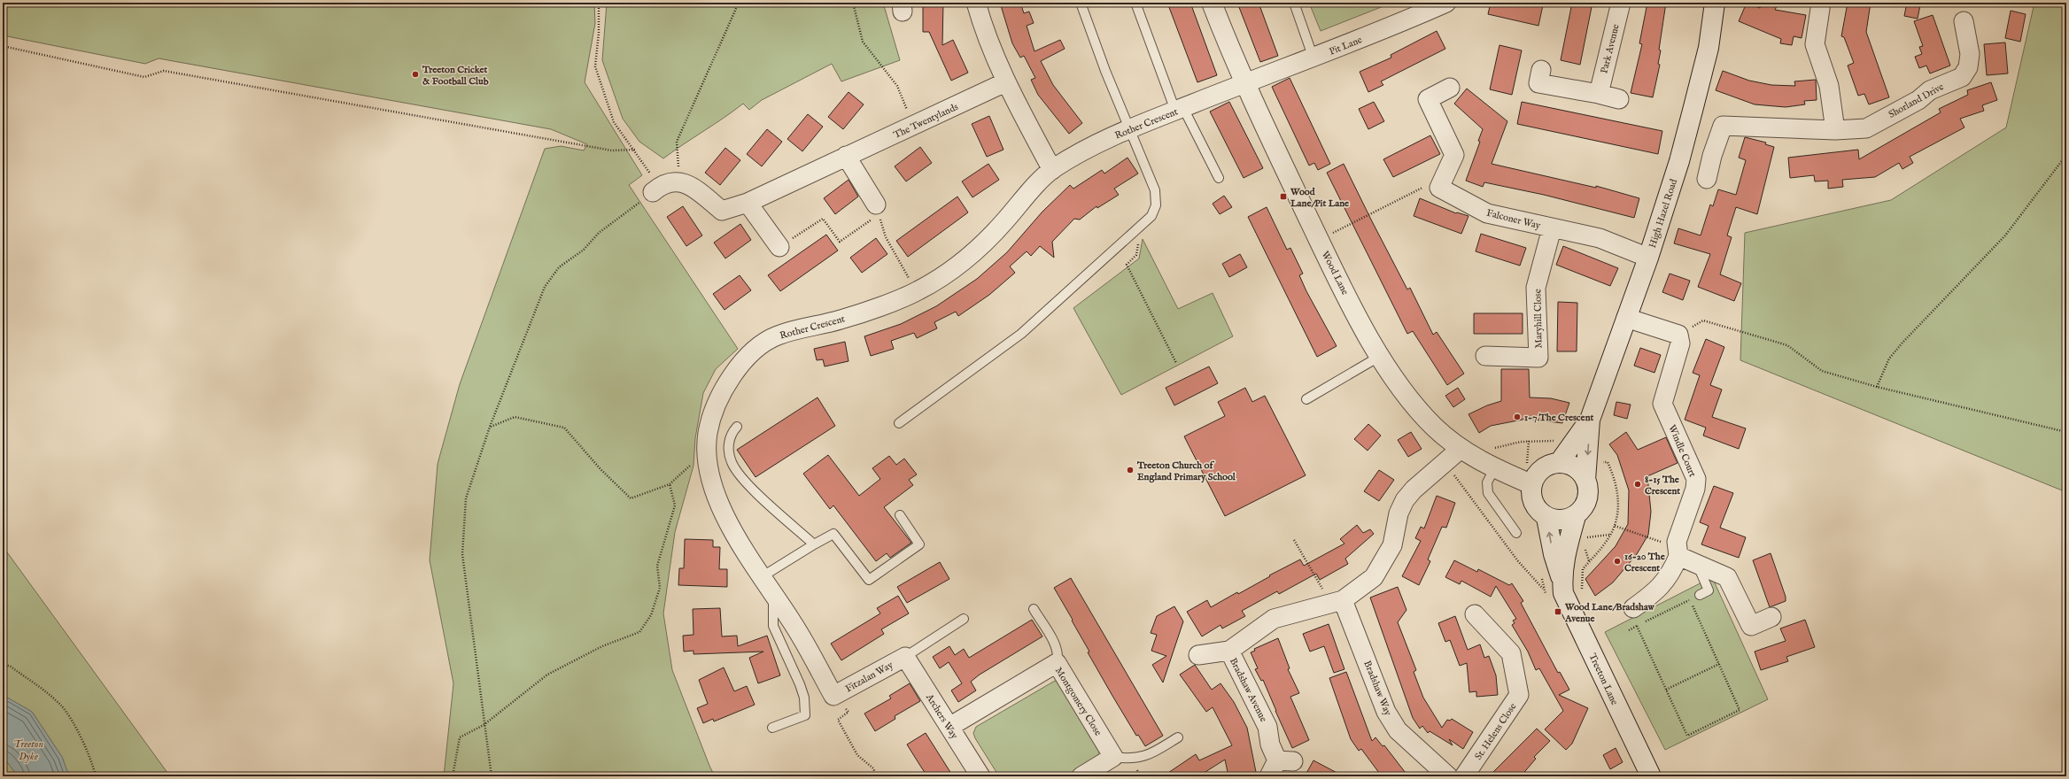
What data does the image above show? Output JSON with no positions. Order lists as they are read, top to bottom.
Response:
{
  "streets": {
    "main road": ["High Hazel Road", "Wood Lane", "Treeton Lane"],
    "street": [
      "Pit Lane",
      "Park Avenue",
      "Shorland Drive",
      "The Twentylands",
      "Rother Crescent",
      "Falconer Way",
      "Maryhill Close",
      "Windle Court",
      "Fitzalan Way",
      "Bradshaw Way",
      "Bradshaw Avenue",
      "Montgomery Close",
      "Archers Way",
      "St. Helens Close"
    ]
  },
  "crossings": [
    ["Pit Lane", "Rother Crescent"],
    ["Pit Lane", "Wood Lane"],
    ["Rother Crescent", "Wood Lane"],
    ["Rother Crescent", "Fitzalan Way"],
    ["High Hazel Road", "Falconer Way"],
    ["High Hazel Road", "Wood Lane"],
    ["High Hazel Road", "Treeton Lane"],
    ["Falconer Way", "Maryhill Close"],
    ["Wood Lane", "Treeton Lane"],
    ["Wood Lane", "Bradshaw Avenue"],
    ["Fitzalan Way", "Archers Way"],
    ["Bradshaw Way", "Bradshaw Avenue"],
    ["Montgomery Close", "Archers Way"]
  ],
  "water": ["Treeton Dyke"],
  "places": {
    "other": [
      "Treeton Cricket & Football Club",
      "1-7 The Crescent",
      "Treeton Church of England Primary School",
      "8-15 The Crescent",
      "16-20 The Crescent"
    ],
    "transit": ["Wood Lane/Pit Lane", "Wood Lane/Bradshaw Avenue"]
  }
}
